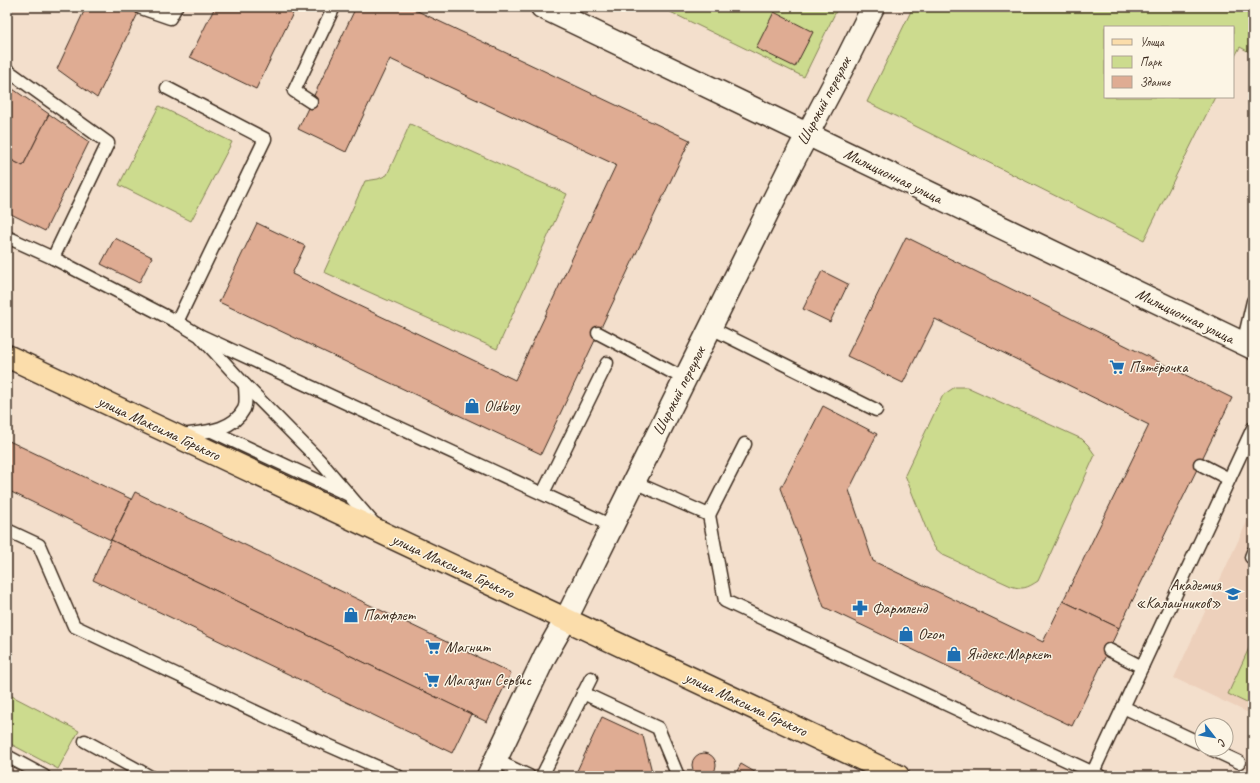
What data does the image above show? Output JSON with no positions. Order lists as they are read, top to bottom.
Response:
{
  "streets": {
    "main road": ["улица Максима Горького"],
    "street": ["Широкий переулок", "Милиционная улица"]
  },
  "crossings": [
    ["Широкий переулок", "Милиционная улица"],
    ["Широкий переулок", "улица Максима Горького"]
  ],
  "places": {
    "supermarket": ["Пятёрочка", "Магнит", "Магазин Сервис"],
    "shop": [
      "Oldboy",
      "Памфлет",
      "Ozon",
      "Яндекс.Маркет"
    ],
    "school or university": ["Академия «Калашников»"],
    "pharmacy": ["Фармленд"]
  },
  "legend": ["Улица", "Парк", "Здание"],
  "north": "bottom right"
}
